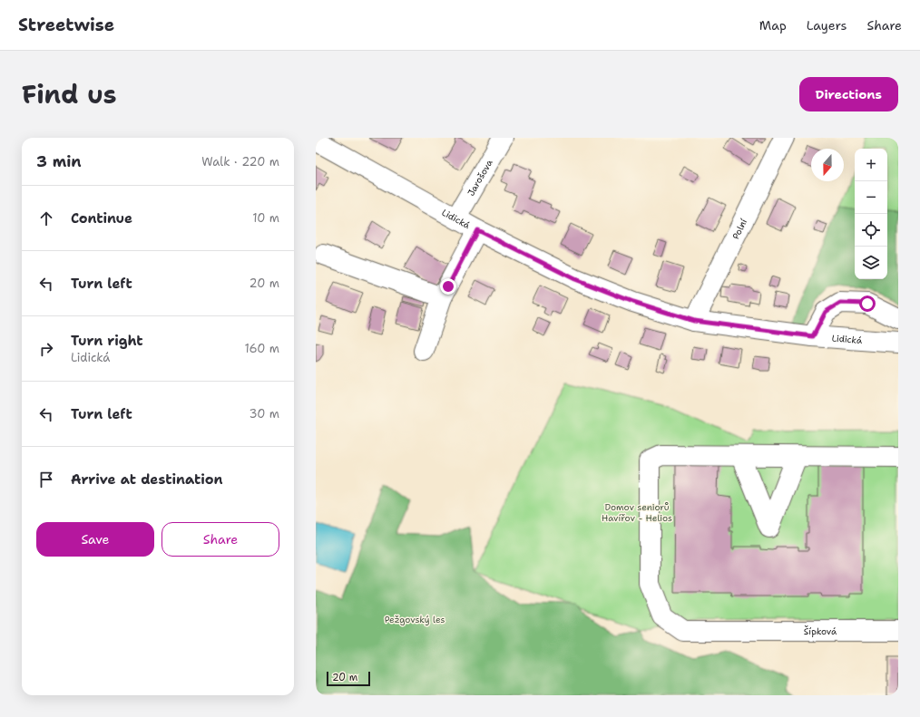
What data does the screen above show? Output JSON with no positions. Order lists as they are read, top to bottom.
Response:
{
  "streets": {
    "street": [
      "Jarošova",
      "Lidická",
      "Polní",
      "Šípková"
    ]
  },
  "crossings": [
    ["Jarošova", "Lidická"],
    ["Lidická", "Polní"]
  ],
  "parks": ["Domov seniorů Havířov - Helios", "Pežgovský les"],
  "scale_bar": "20 m",
  "north": "bottom",
  "page": {
    "header": "Streetwise",
    "nav": ["Map", "Layers", "Share"],
    "title": "Find us",
    "buttons": [
      "Directions",
      ["Save", "Share"]
    ],
    "heading": ["3 min", "Walk · 220 m"],
    "map_buttons": ["+", "−"],
    "list": [
      ["Continue", "10 m"],
      ["Turn left", "20 m"],
      ["Turn right", "Lidická", "160 m"],
      ["Turn left", "30 m"],
      "Arrive at destination"
    ],
    "scale": "20 m"
  }
}
